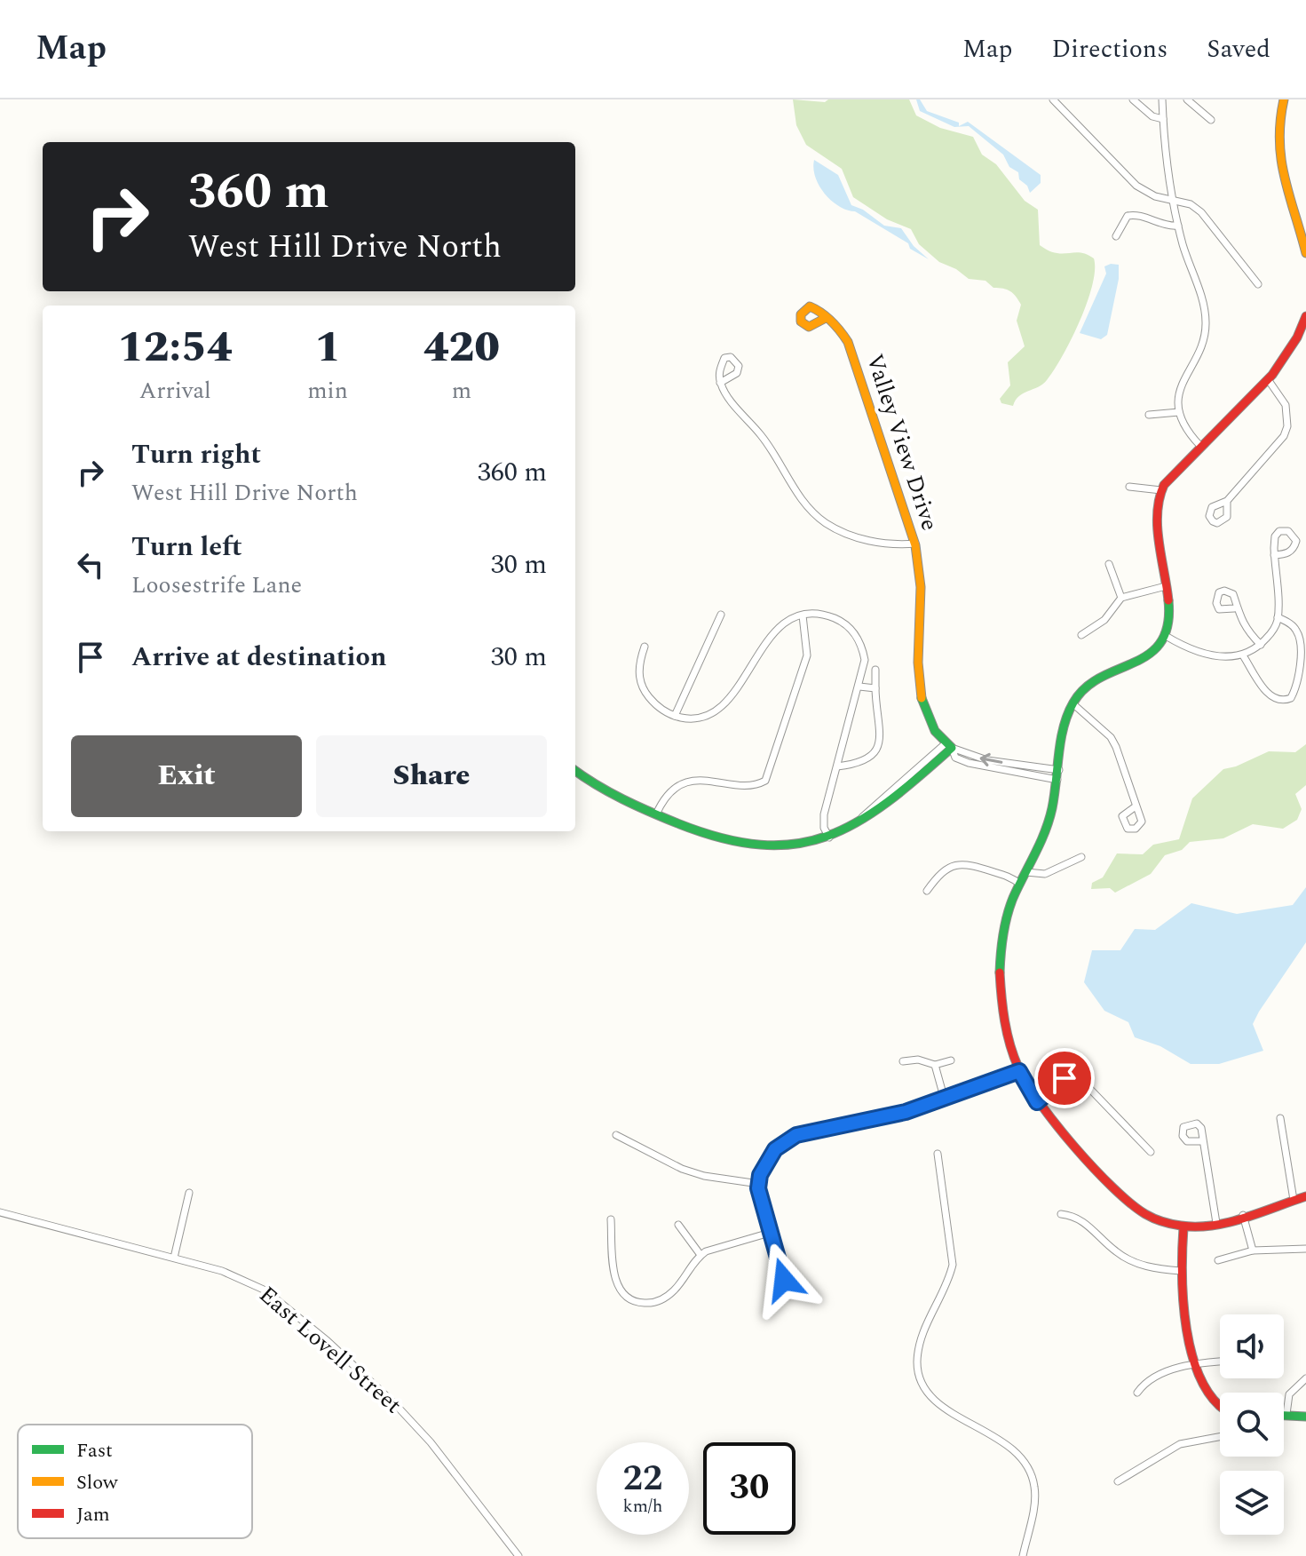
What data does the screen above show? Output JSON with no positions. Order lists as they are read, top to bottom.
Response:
{
  "streets": {
    "street": ["Valley View Drive", "East Lovell Street"]
  },
  "legend": ["Fast", "Slow", "Jam"],
  "page": {
    "header": "Map",
    "nav": ["Map", "Directions", "Saved"],
    "turn": ["360 m", "West Hill Drive North"],
    "eta": [
      "12:54",
      "Arrival",
      "1",
      "min",
      "420",
      "m"
    ],
    "list": [
      {
        "name": "Turn right",
        "note": "West Hill Drive North",
        "value": "360 m"
      },
      {
        "name": "Turn left",
        "note": "Loosestrife Lane",
        "value": "30 m"
      },
      {
        "name": "Arrive at destination",
        "value": "30 m"
      }
    ],
    "buttons": ["Exit", "Share"],
    "speed": "22 km/h",
    "limit": "30"
  }
}
